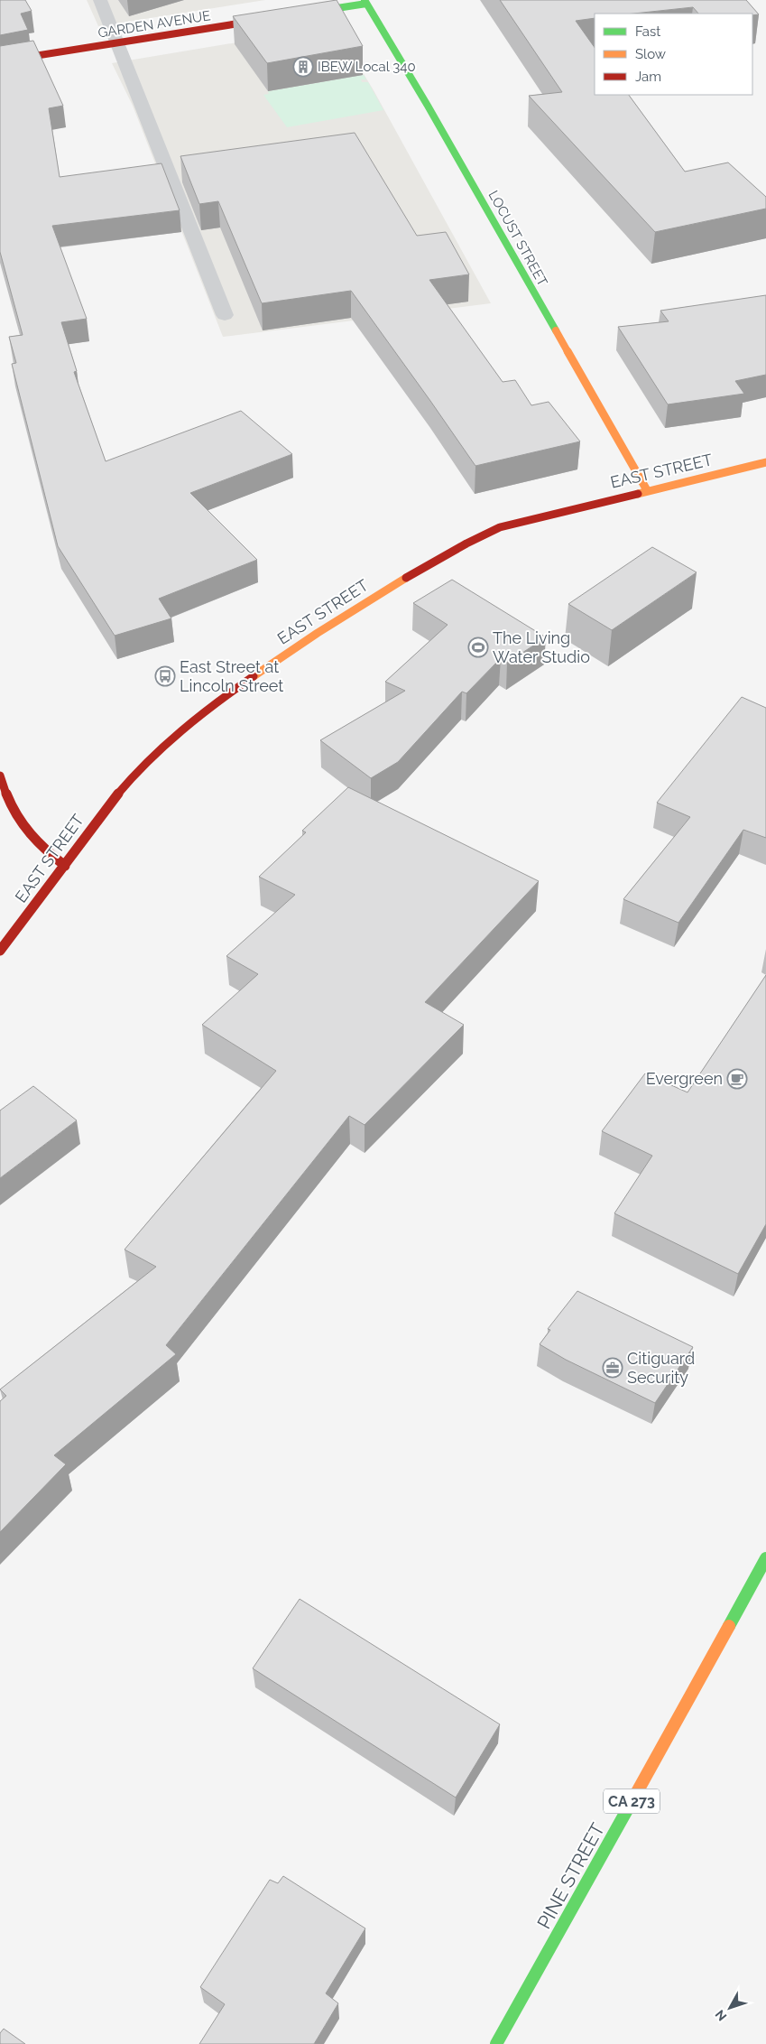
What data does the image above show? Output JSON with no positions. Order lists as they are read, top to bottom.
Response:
{
  "streets": {
    "street": [
      "GARDEN AVENUE",
      "LOCUST STREET",
      "EAST STREET",
      "CA 273",
      "PINE STREET"
    ]
  },
  "crossings": [
    ["LOCUST STREET", "EAST STREET"]
  ],
  "places": {
    "building": ["IBEW Local 340"],
    "sports": ["The Living Water Studio"],
    "bus stop": ["East Street at Lincoln Street"],
    "cafe": ["Evergreen"],
    "office": ["Citiguard Security"]
  },
  "legend": ["Fast", "Slow", "Jam"],
  "north": "bottom left"
}
